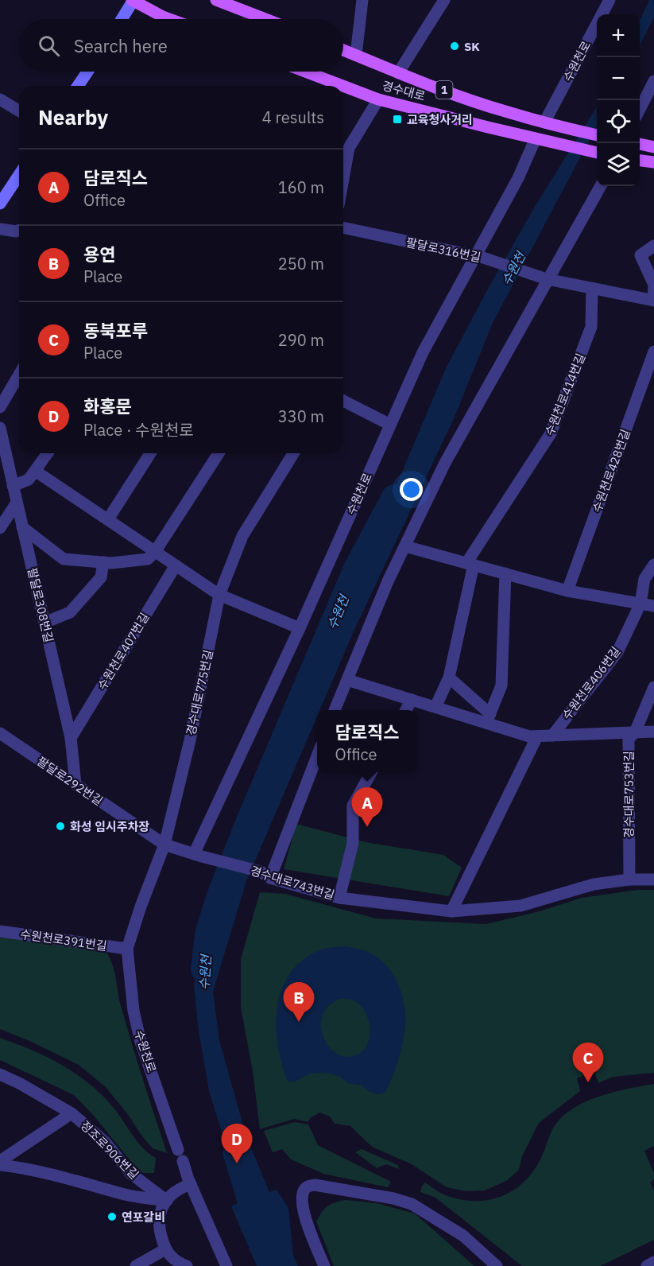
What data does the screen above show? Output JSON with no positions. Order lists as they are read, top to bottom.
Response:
{
  "streets": {
    "main road": ["1", "경수대로"],
    "street": [
      "수원천로",
      "팔달로316번길",
      "수원천로414번길",
      "수원천로428번길",
      "팔달로308번길",
      "수원천로407번길",
      "수원천로406번길",
      "경수대로775번길",
      "팔달로292번길",
      "경수대로753번길",
      "경수대로743번길",
      "수원천로391번길",
      "정조로906번길"
    ]
  },
  "crossings": [
    ["수원천로", "1"],
    ["수원천로", "경수대로"],
    ["수원천로", "팔달로316번길"],
    ["수원천로", "경수대로775번길"],
    ["수원천로", "경수대로743번길"],
    ["수원천로", "수원천로391번길"],
    ["1", "경수대로"],
    ["수원천로414번길", "수원천로406번길"],
    ["팔달로308번길", "수원천로407번길"],
    ["팔달로308번길", "팔달로292번길"],
    ["수원천로406번길", "경수대로753번길"],
    ["경수대로775번길", "팔달로292번길"],
    ["경수대로775번길", "경수대로743번길"],
    ["경수대로775번길", "수원천로391번길"],
    ["팔달로292번길", "경수대로743번길"],
    ["경수대로753번길", "경수대로743번길"]
  ],
  "water": ["수원천"],
  "places": {
    "other": ["SK", "화성 임시주차장", "연포갈비"],
    "transit": ["교육청사거리"]
  },
  "page": {
    "map_buttons": ["+", "−"],
    "search": "Search here",
    "heading": ["Nearby", "4 results"],
    "list": [
      {
        "mark": "A",
        "name": "담로직스",
        "note": "Office",
        "value": "160 m"
      },
      {
        "mark": "B",
        "name": "용연",
        "note": "Place",
        "value": "250 m"
      },
      {
        "mark": "C",
        "name": "동북포루",
        "note": "Place",
        "value": "290 m"
      },
      {
        "mark": "D",
        "name": "화홍문",
        "note": "Place · 수원천로",
        "value": "330 m"
      }
    ],
    "popup": ["담로직스", "Office"],
    "pins": [
      "A",
      "B",
      "C",
      "D"
    ]
  }
}
